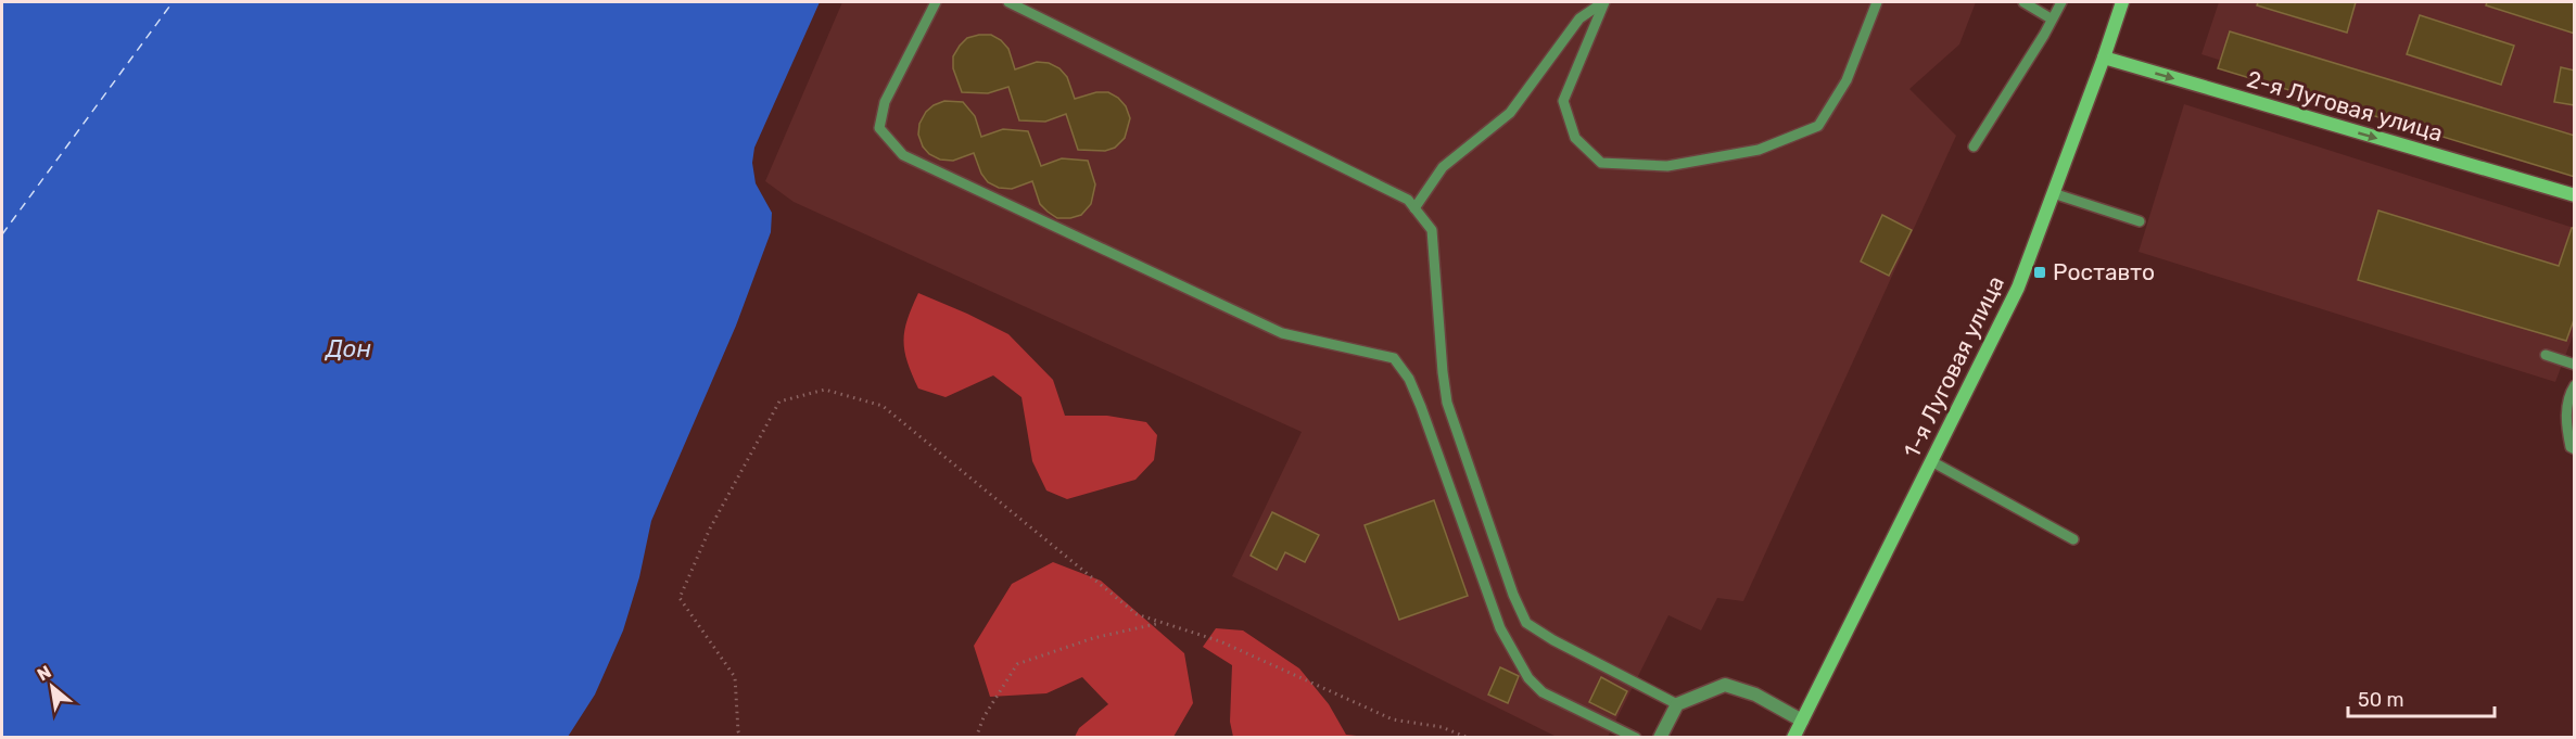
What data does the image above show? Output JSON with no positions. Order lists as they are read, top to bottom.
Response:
{
  "streets": {
    "main road": ["2-я Луговая улица", "1-я Луговая улица"]
  },
  "crossings": [
    ["2-я Луговая улица", "1-я Луговая улица"]
  ],
  "one_way": ["2-я Луговая улица"],
  "water": ["Дон"],
  "places": {
    "transit": ["Роставто"]
  },
  "scale_bar": "50 m",
  "north": "top left"
}
